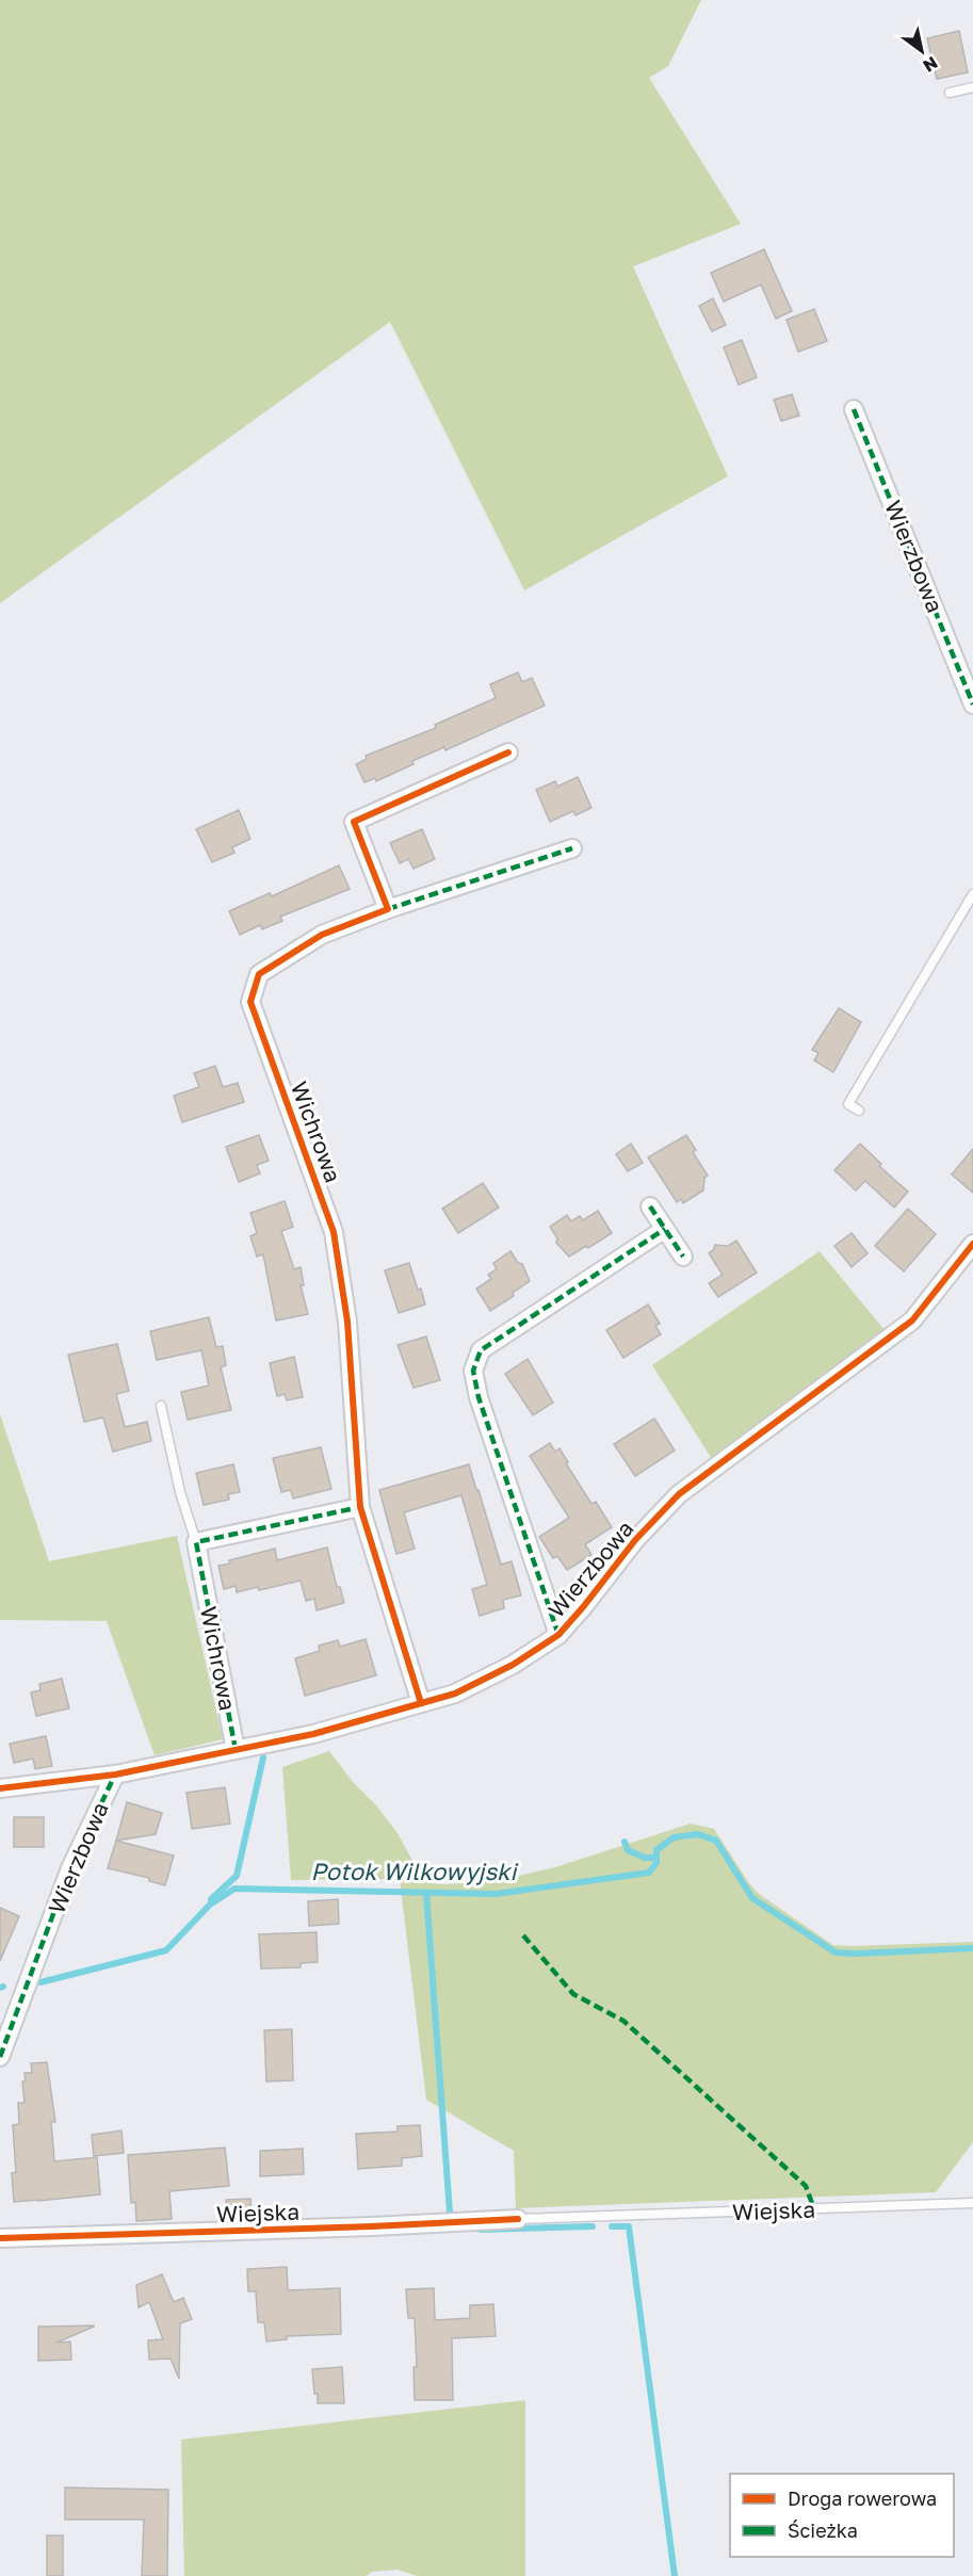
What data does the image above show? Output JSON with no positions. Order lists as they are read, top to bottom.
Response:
{
  "streets": {
    "street": ["Wierzbowa", "Wichrowa", "Wiejska"]
  },
  "crossings": [
    ["Wierzbowa", "Wichrowa"]
  ],
  "water": ["Potok Wilkowyjski"],
  "legend": ["Droga rowerowa", "Ścieżka"],
  "north": "bottom right"
}
